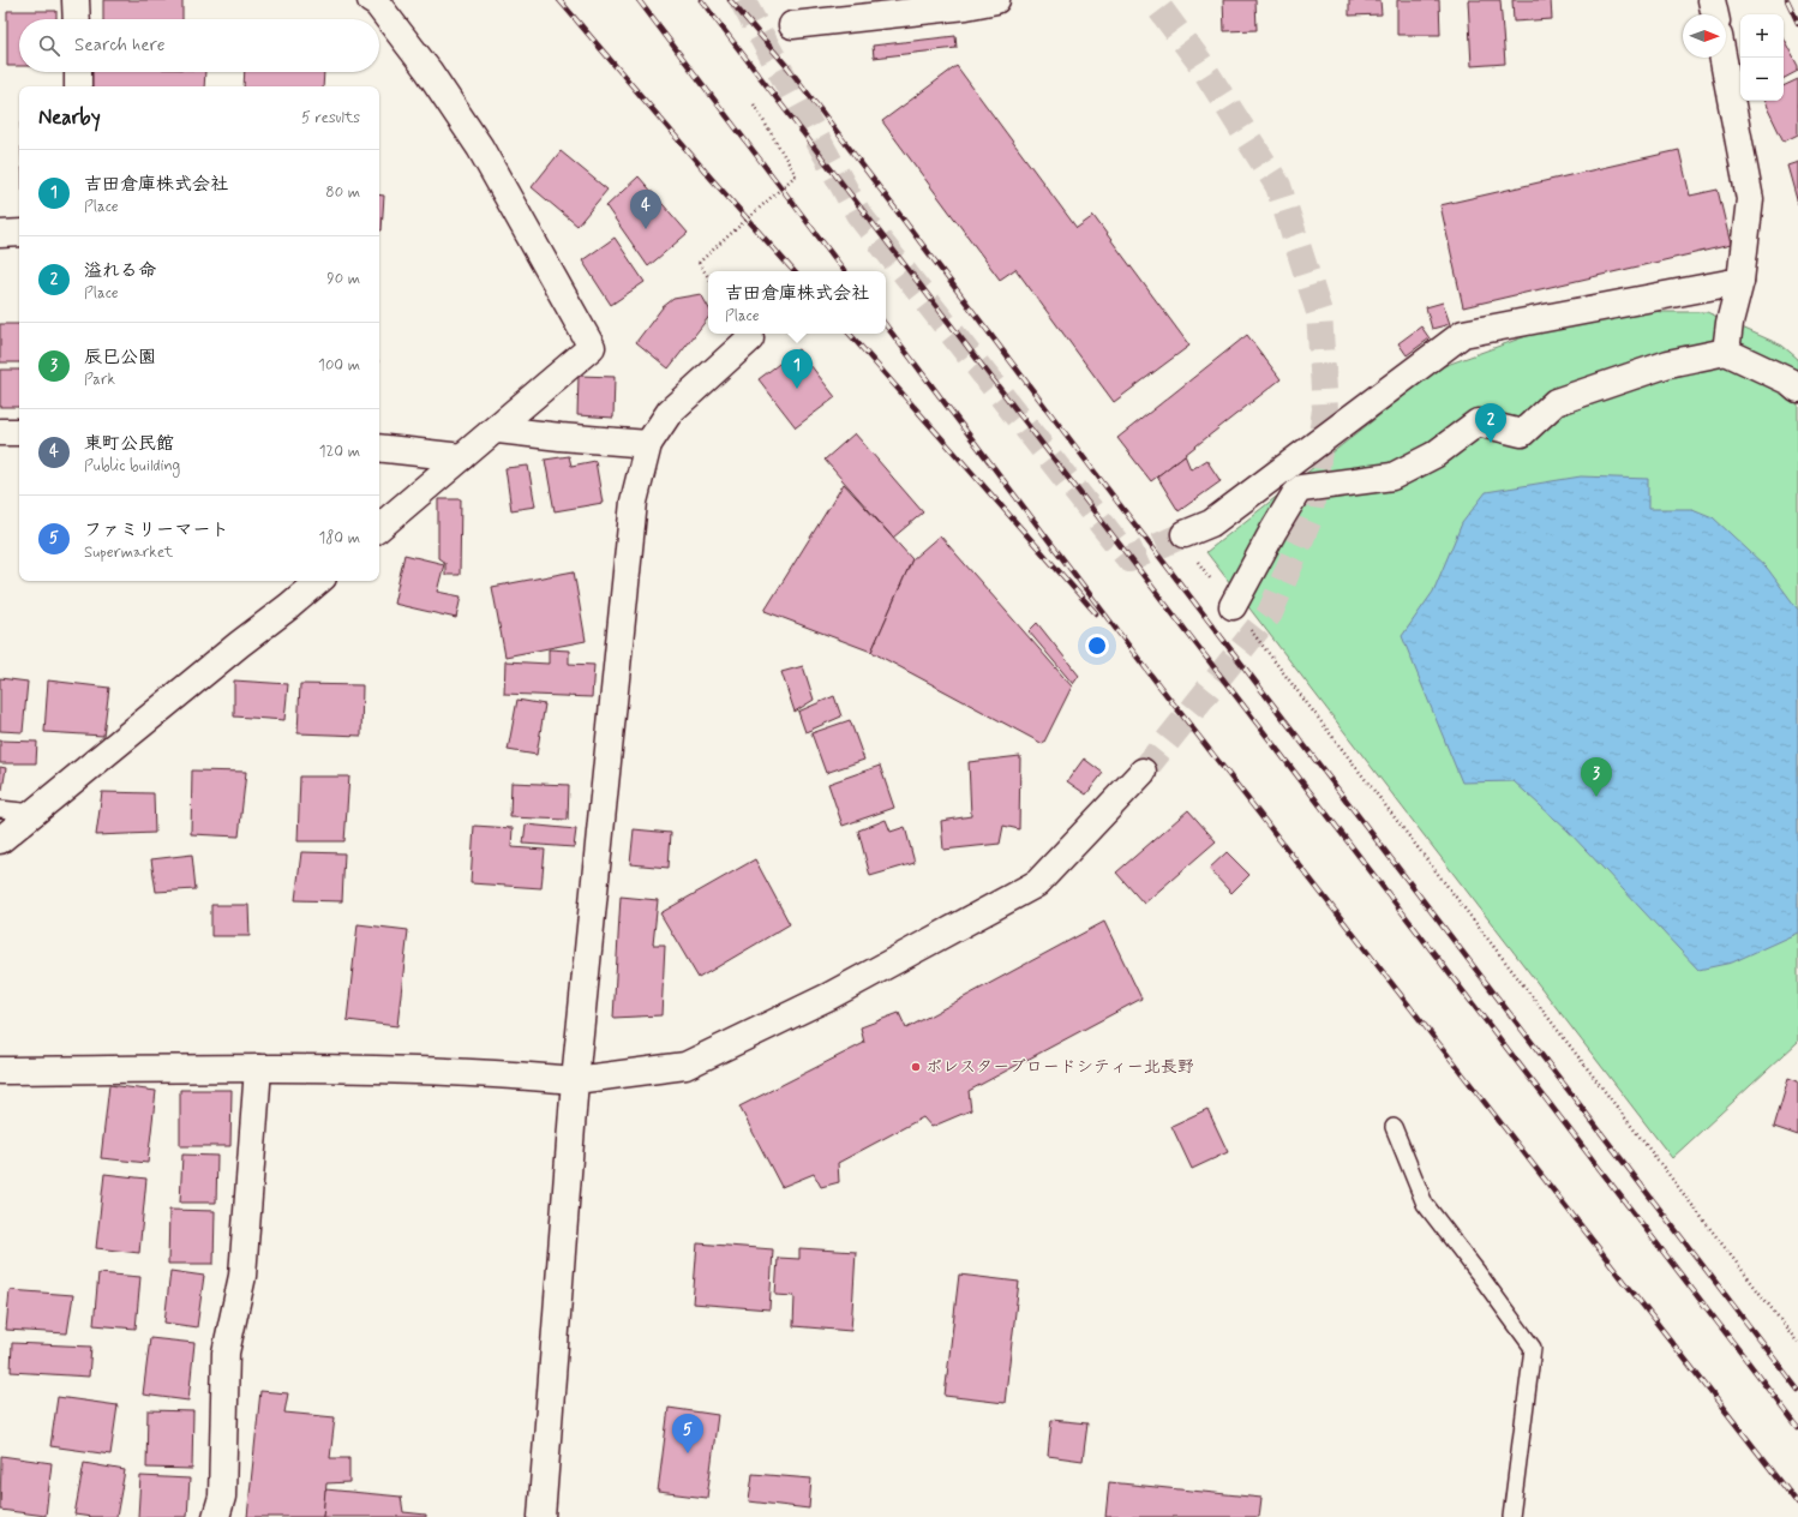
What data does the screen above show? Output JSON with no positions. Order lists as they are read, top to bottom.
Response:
{
  "places": ["ポレスターブロードシティー北長野"],
  "north": "right",
  "page": {
    "map_buttons": ["+", "−"],
    "search": "Search here",
    "heading": ["Nearby", "5 results"],
    "list": [
      {
        "mark": "1",
        "name": "吉田倉庫株式会社",
        "note": "Place",
        "value": "80 m"
      },
      {
        "mark": "2",
        "name": "溢れる命",
        "note": "Place",
        "value": "90 m"
      },
      {
        "mark": "3",
        "name": "辰巳公園",
        "note": "Park",
        "value": "100 m"
      },
      {
        "mark": "4",
        "name": "東町公民館",
        "note": "Public building",
        "value": "120 m"
      },
      {
        "mark": "5",
        "name": "ファミリーマート",
        "note": "Supermarket",
        "value": "180 m"
      }
    ],
    "pins": [
      "4",
      "1",
      "2",
      "3",
      "5"
    ],
    "popup": ["吉田倉庫株式会社", "Place"]
  }
}
